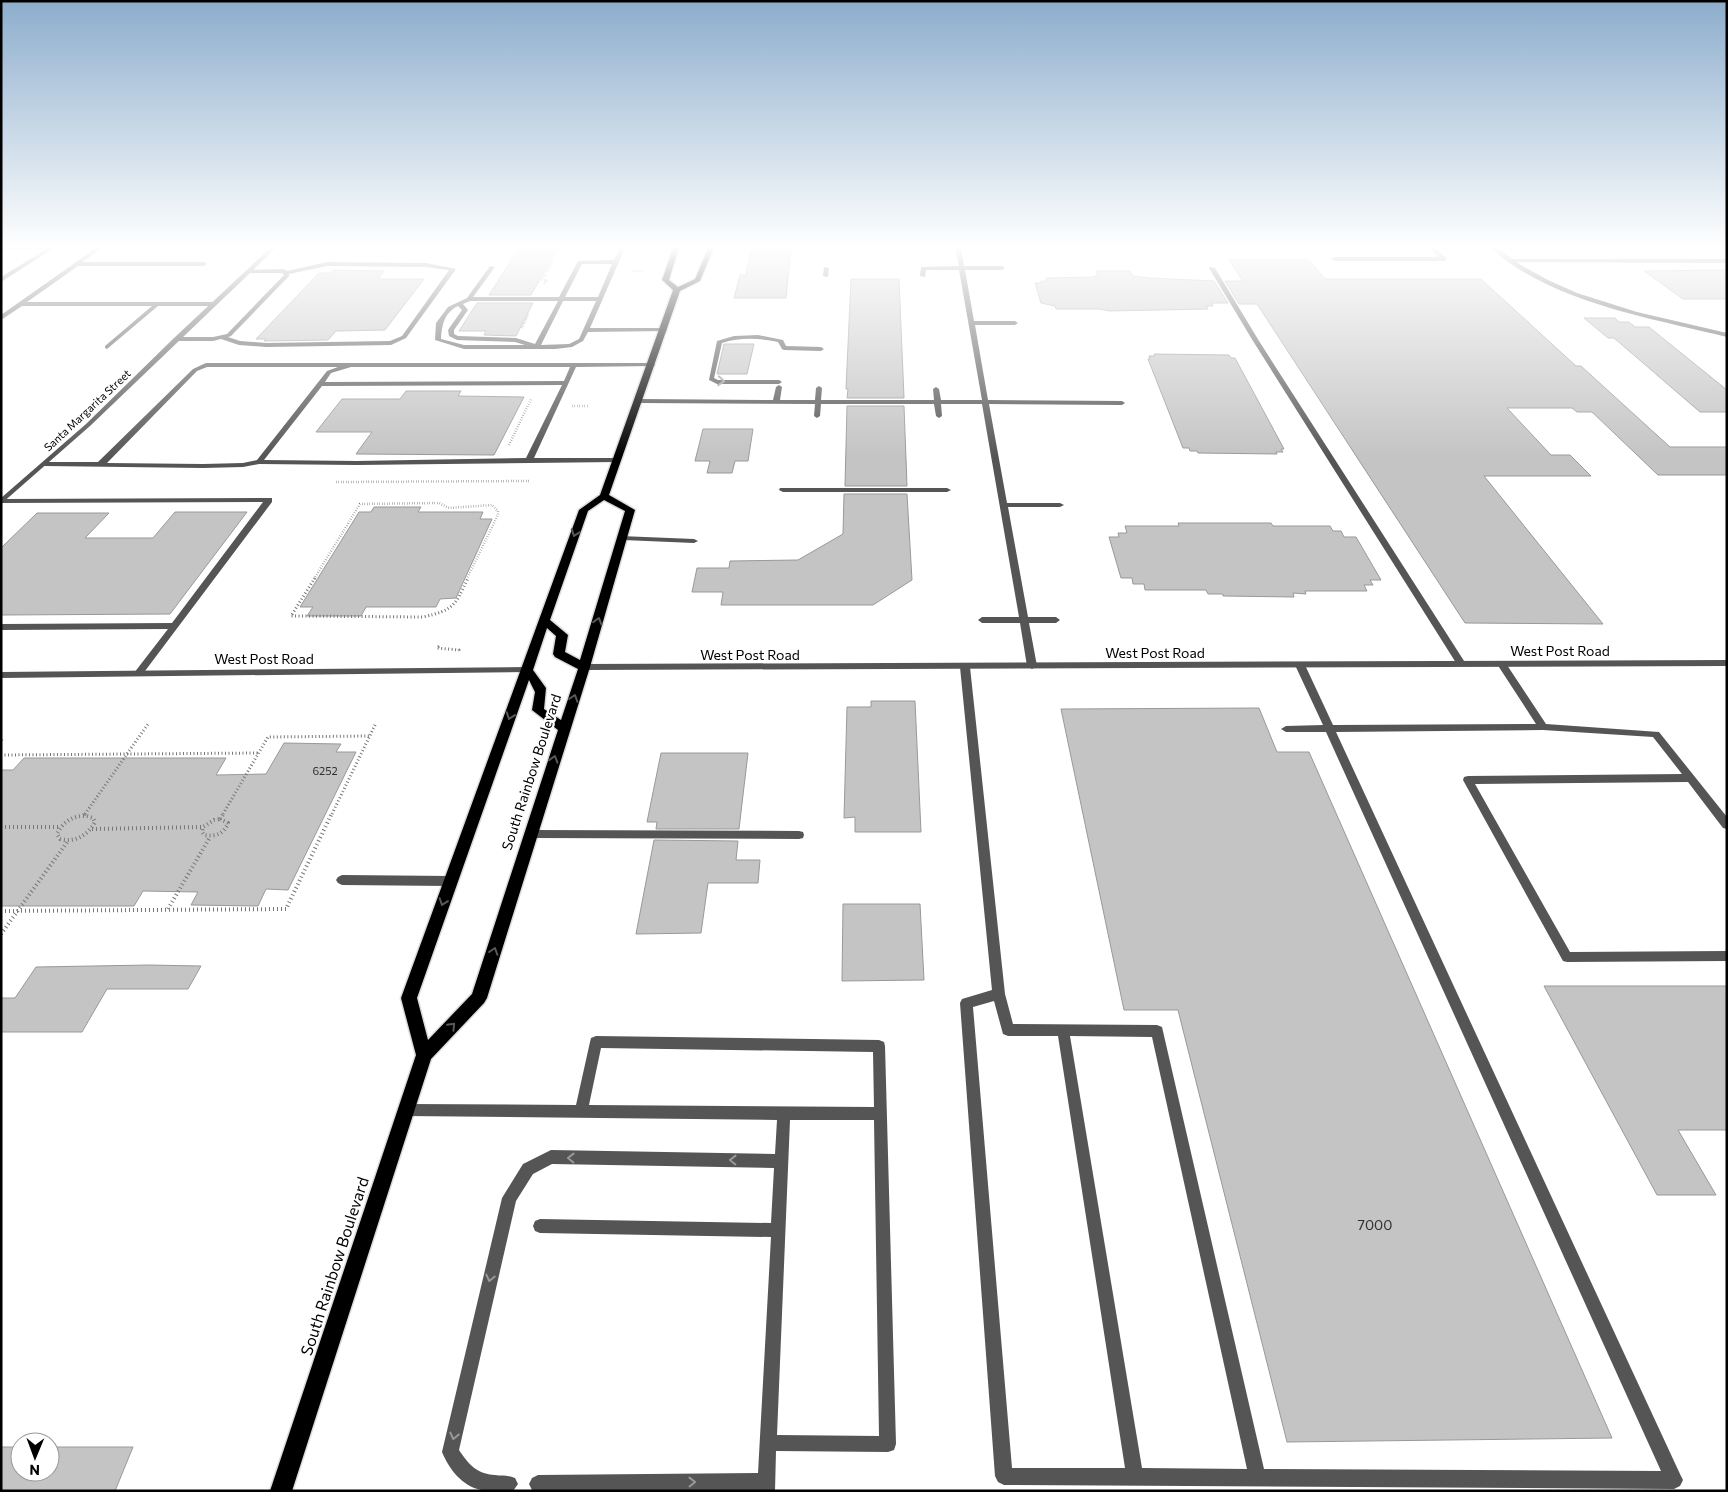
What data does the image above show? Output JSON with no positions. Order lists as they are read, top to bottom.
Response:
{
  "streets": {
    "main road": ["South Rainbow Boulevard"],
    "street": ["Santa Margarita Street", "West Post Road"]
  },
  "crossings": [
    ["West Post Road", "South Rainbow Boulevard"]
  ],
  "house_numbers": ["6252", "7000"],
  "north": "bottom"
}
